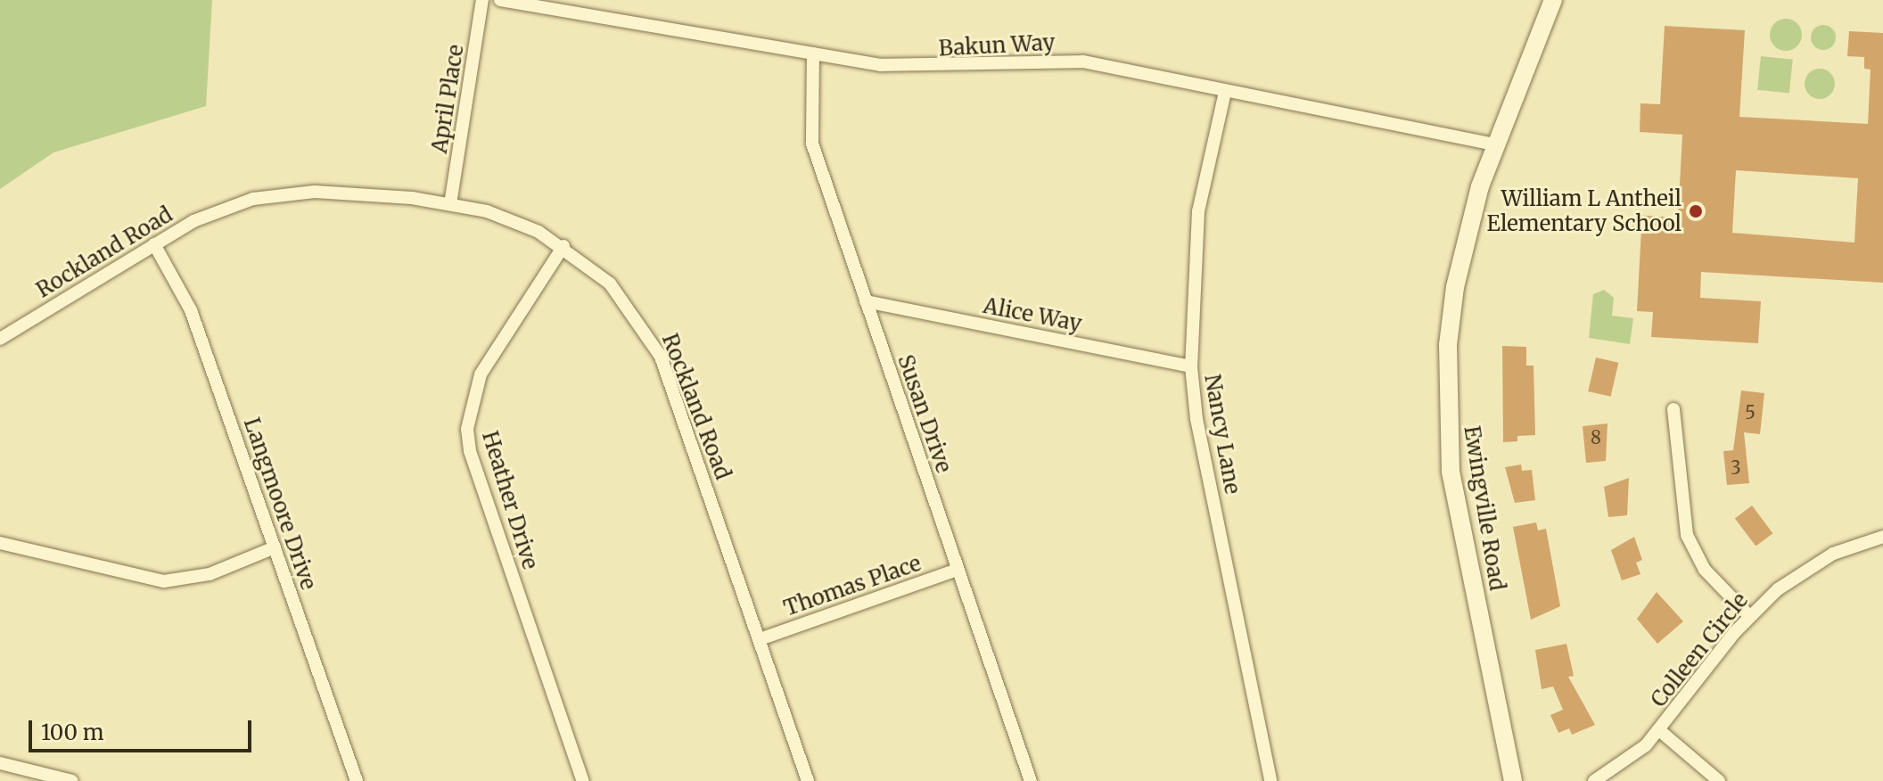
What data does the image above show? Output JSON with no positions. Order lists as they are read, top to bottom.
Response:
{
  "streets": {
    "main road": ["Ewingville Road"],
    "street": [
      "Bakun Way",
      "April Place",
      "Rockland Road",
      "Alice Way",
      "Susan Drive",
      "Nancy Lane",
      "Heather Drive",
      "Langmoore Drive",
      "Thomas Place",
      "Colleen Circle"
    ]
  },
  "crossings": [
    ["Bakun Way", "Susan Drive"],
    ["Bakun Way", "Nancy Lane"],
    ["Bakun Way", "Ewingville Road"],
    ["April Place", "Rockland Road"],
    ["Rockland Road", "Heather Drive"],
    ["Rockland Road", "Langmoore Drive"],
    ["Rockland Road", "Thomas Place"],
    ["Alice Way", "Susan Drive"],
    ["Alice Way", "Nancy Lane"],
    ["Susan Drive", "Thomas Place"]
  ],
  "places": ["William L Antheil Elementary School"],
  "house_numbers": ["5", "8", "3"],
  "scale_bar": "100 m"
}
